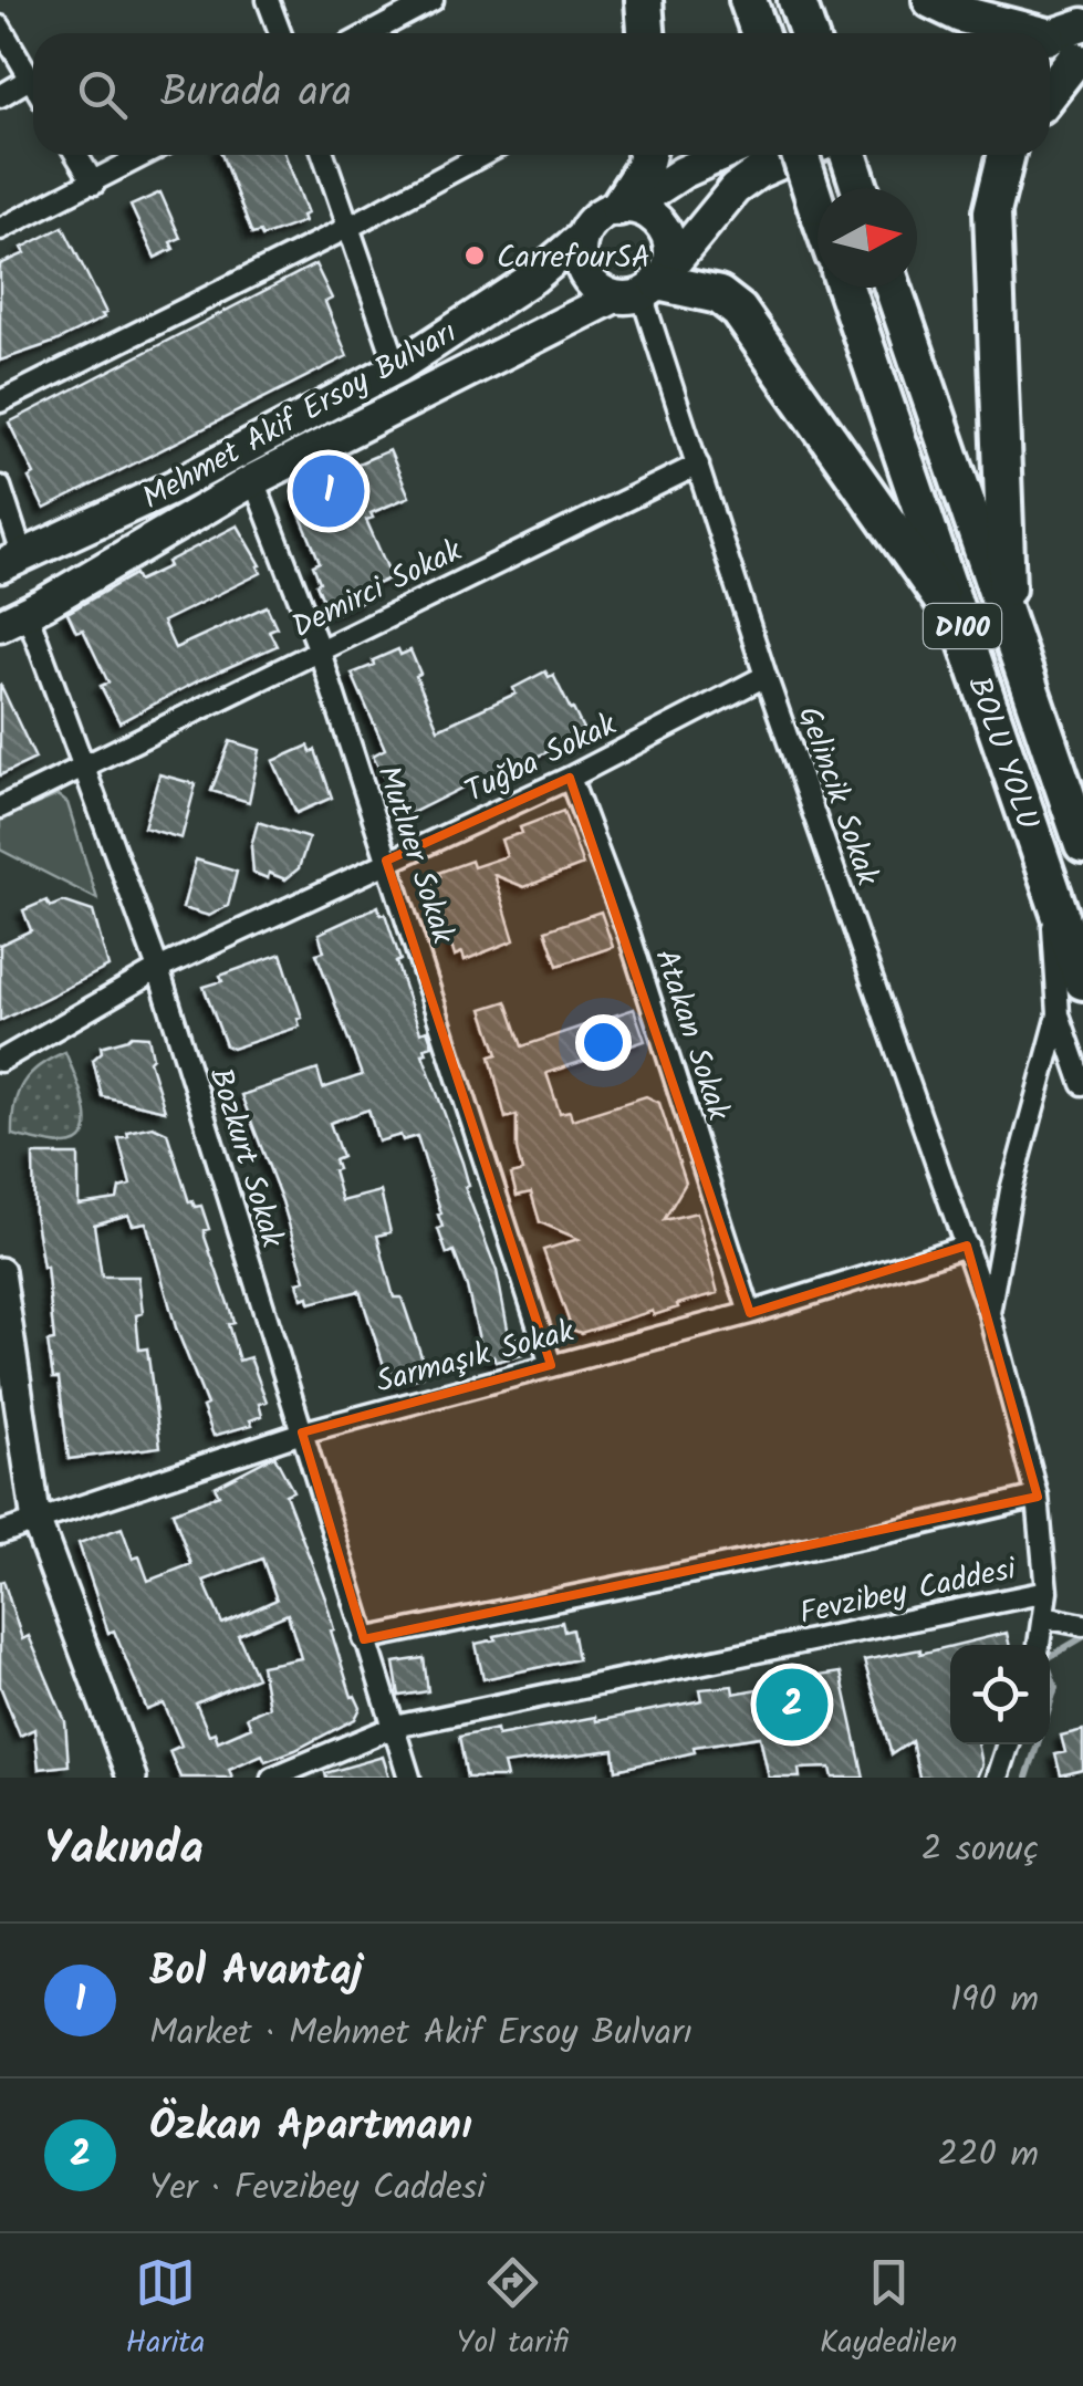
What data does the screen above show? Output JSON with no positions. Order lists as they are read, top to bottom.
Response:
{
  "streets": {
    "highway": ["D100", "BOLU YOLU"],
    "main road": ["Mehmet Akif Ersoy Bulvarı"],
    "street": [
      "Demirci Sokak",
      "Tuğba Sokak",
      "Gelincik Sokak",
      "Mutluer Sokak",
      "Atakan Sokak",
      "Bozkurt Sokak",
      "Sarmaşık Sokak",
      "Fevzibey Caddesi"
    ]
  },
  "crossings": [
    ["Mehmet Akif Ersoy Bulvarı", "Gelincik Sokak"],
    ["Mehmet Akif Ersoy Bulvarı", "Mutluer Sokak"],
    ["Mehmet Akif Ersoy Bulvarı", "Bozkurt Sokak"],
    ["Demirci Sokak", "Gelincik Sokak"],
    ["Demirci Sokak", "Mutluer Sokak"],
    ["Demirci Sokak", "Bozkurt Sokak"],
    ["Tuğba Sokak", "Gelincik Sokak"],
    ["Tuğba Sokak", "Mutluer Sokak"],
    ["Tuğba Sokak", "Atakan Sokak"],
    ["Tuğba Sokak", "Bozkurt Sokak"],
    ["Gelincik Sokak", "Sarmaşık Sokak"],
    ["Gelincik Sokak", "Fevzibey Caddesi"],
    ["Mutluer Sokak", "Sarmaşık Sokak"],
    ["Atakan Sokak", "Sarmaşık Sokak"],
    ["Bozkurt Sokak", "Sarmaşık Sokak"],
    ["Bozkurt Sokak", "Fevzibey Caddesi"]
  ],
  "places": ["CarrefourSA"],
  "north": "right",
  "page": {
    "search": "Burada ara",
    "pins": ["1", "2"],
    "heading": ["Yakında", "2 sonuç"],
    "list": [
      {
        "mark": "1",
        "name": "Bol Avantaj",
        "note": "Market · Mehmet Akif Ersoy Bulvarı",
        "value": "190 m"
      },
      {
        "mark": "2",
        "name": "Özkan Apartmanı",
        "note": "Yer · Fevzibey Caddesi",
        "value": "220 m"
      }
    ],
    "nav": ["Harita", "Yol tarifi", "Kaydedilen"]
  }
}
